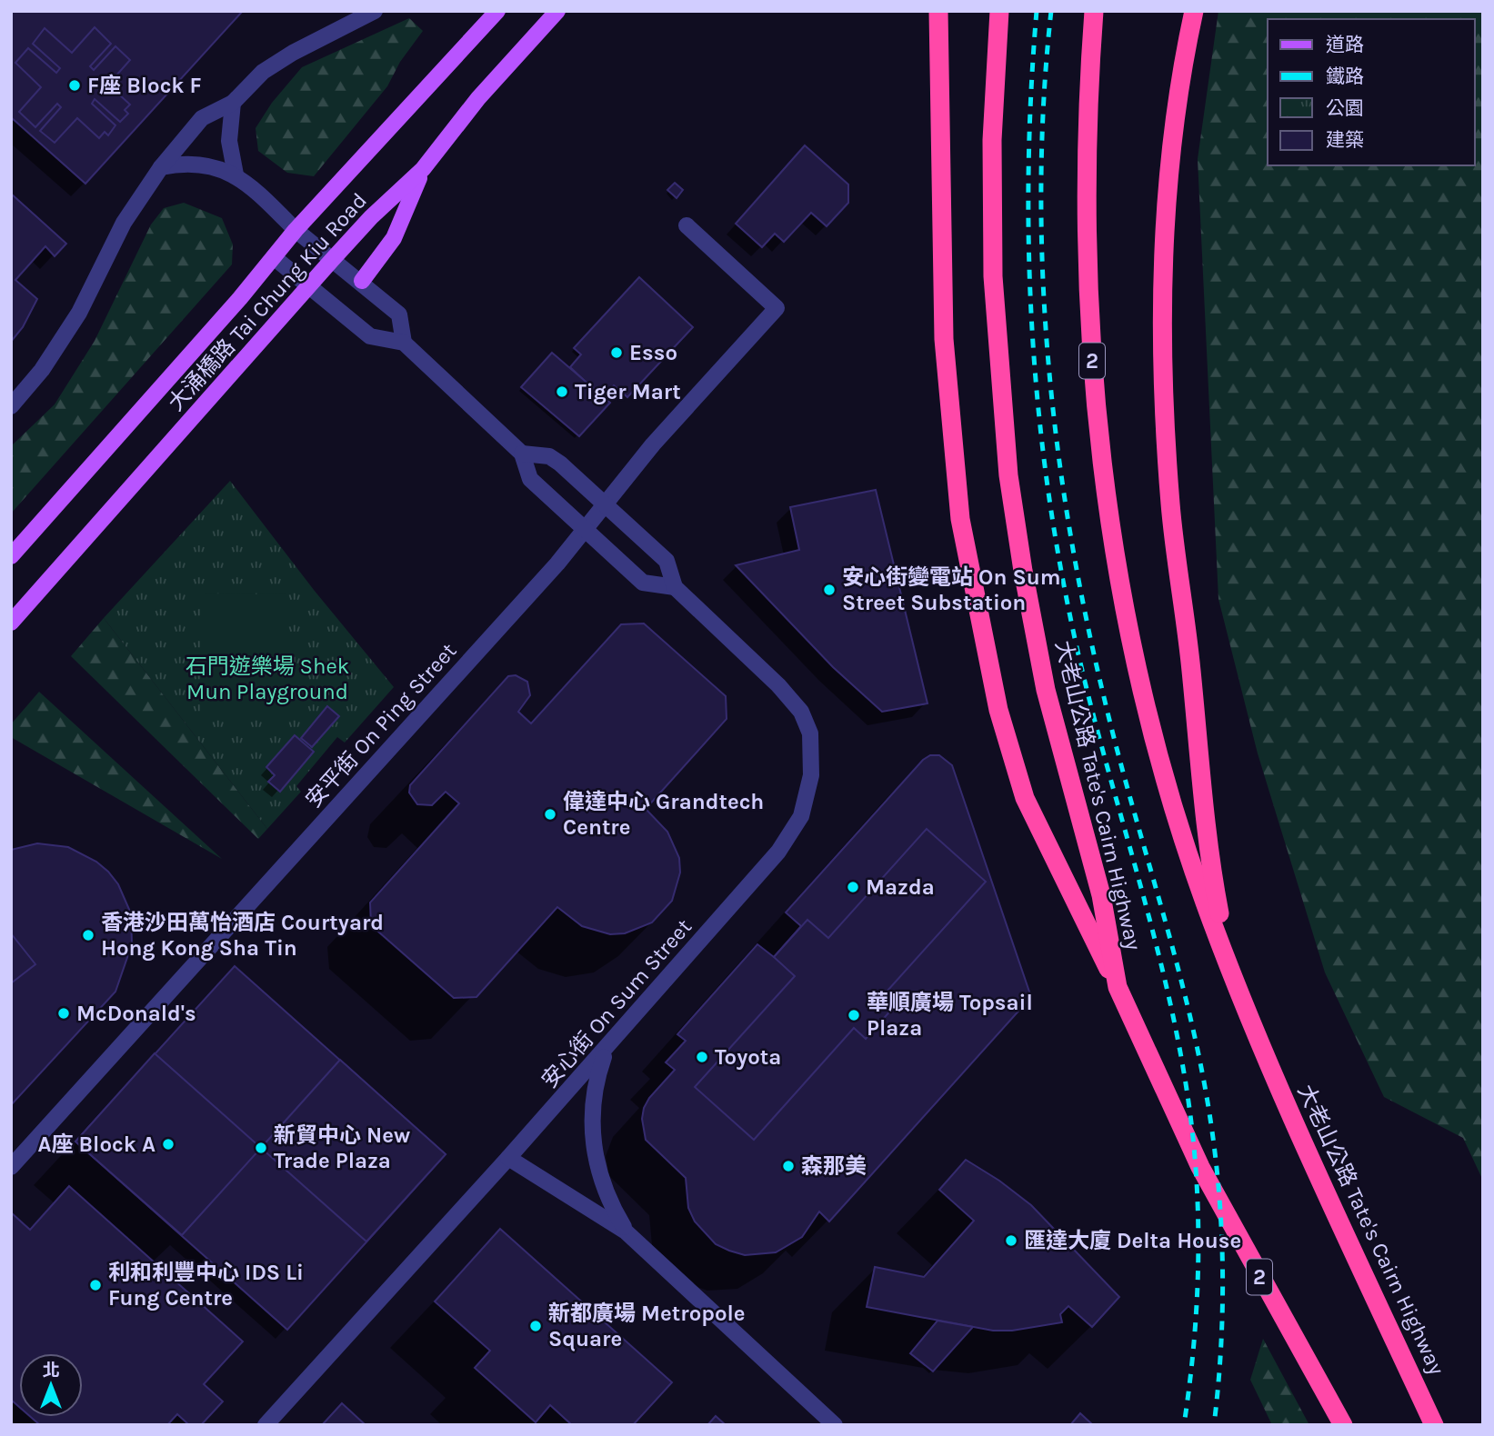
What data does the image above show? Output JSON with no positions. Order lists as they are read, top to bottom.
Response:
{
  "streets": {
    "highway": ["2", "大老山公路 Tate's Cairn Highway"],
    "main road": ["大涌橋路 Tai Chung Kiu Road"],
    "street": ["安平街 On Ping Street", "安心街 On Sum Street"]
  },
  "crossings": [
    ["安平街 On Ping Street", "安心街 On Sum Street"]
  ],
  "parks": ["石門遊樂場 Shek Mun Playground"],
  "places": [
    "F座 Block F",
    "Esso",
    "Tiger Mart",
    "安心街變電站 On Sum Street Substation",
    "偉達中心 Grandtech Centre",
    "Mazda",
    "香港沙田萬怡酒店 Courtyard Hong Kong Sha Tin",
    "McDonald's",
    "華順廣場 Topsail Plaza",
    "Toyota",
    "A座 Block A",
    "新貿中心 New Trade Plaza",
    "森那美",
    "匯達大廈 Delta House",
    "利和利豐中心 IDS Li Fung Centre",
    "新都廣場 Metropole Square"
  ],
  "legend": [
    "道路",
    "鐵路",
    "公園",
    "建築"
  ],
  "north": "top"
}
